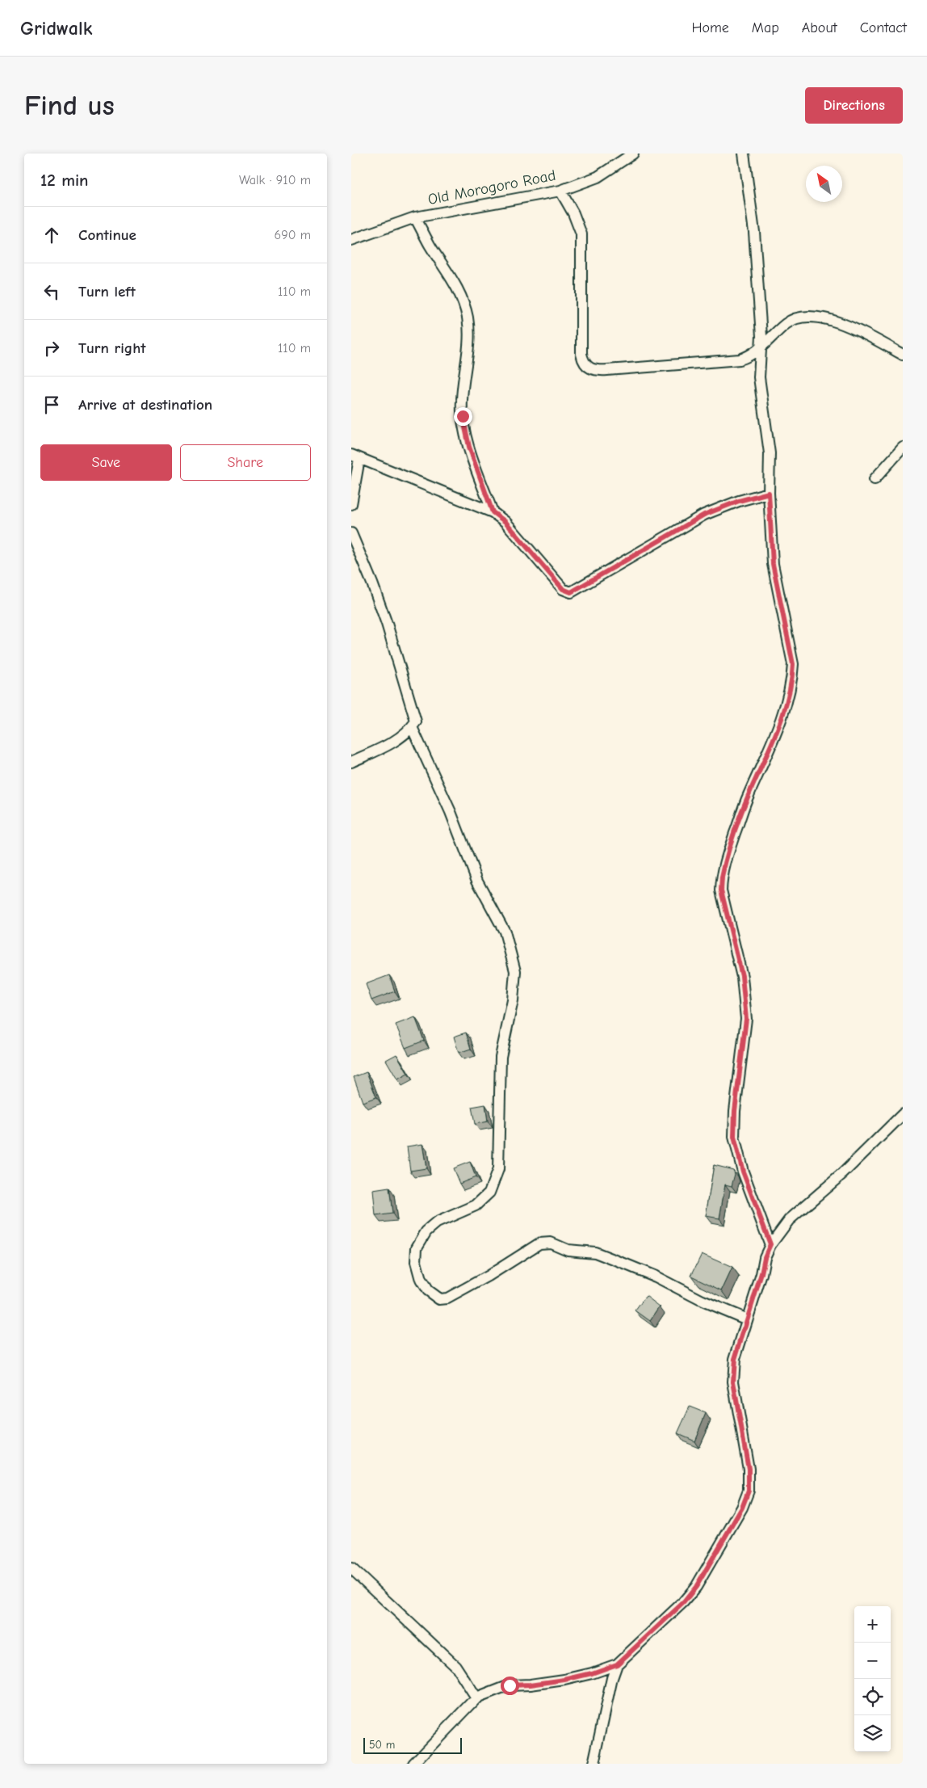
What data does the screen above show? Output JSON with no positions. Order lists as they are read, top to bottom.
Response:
{
  "streets": {
    "street": ["Old Morogoro Road"]
  },
  "scale_bar": "50 m",
  "north": "top left",
  "page": {
    "header": "Gridwalk",
    "nav": [
      "Home",
      "Map",
      "About",
      "Contact"
    ],
    "buttons": [
      "Directions",
      ["Save", "Share"]
    ],
    "title": "Find us",
    "heading": ["12 min", "Walk · 910 m"],
    "list": [
      ["Continue", "690 m"],
      ["Turn left", "110 m"],
      ["Turn right", "110 m"],
      "Arrive at destination"
    ],
    "map_buttons": ["+", "−"],
    "scale": "50 m"
  }
}
